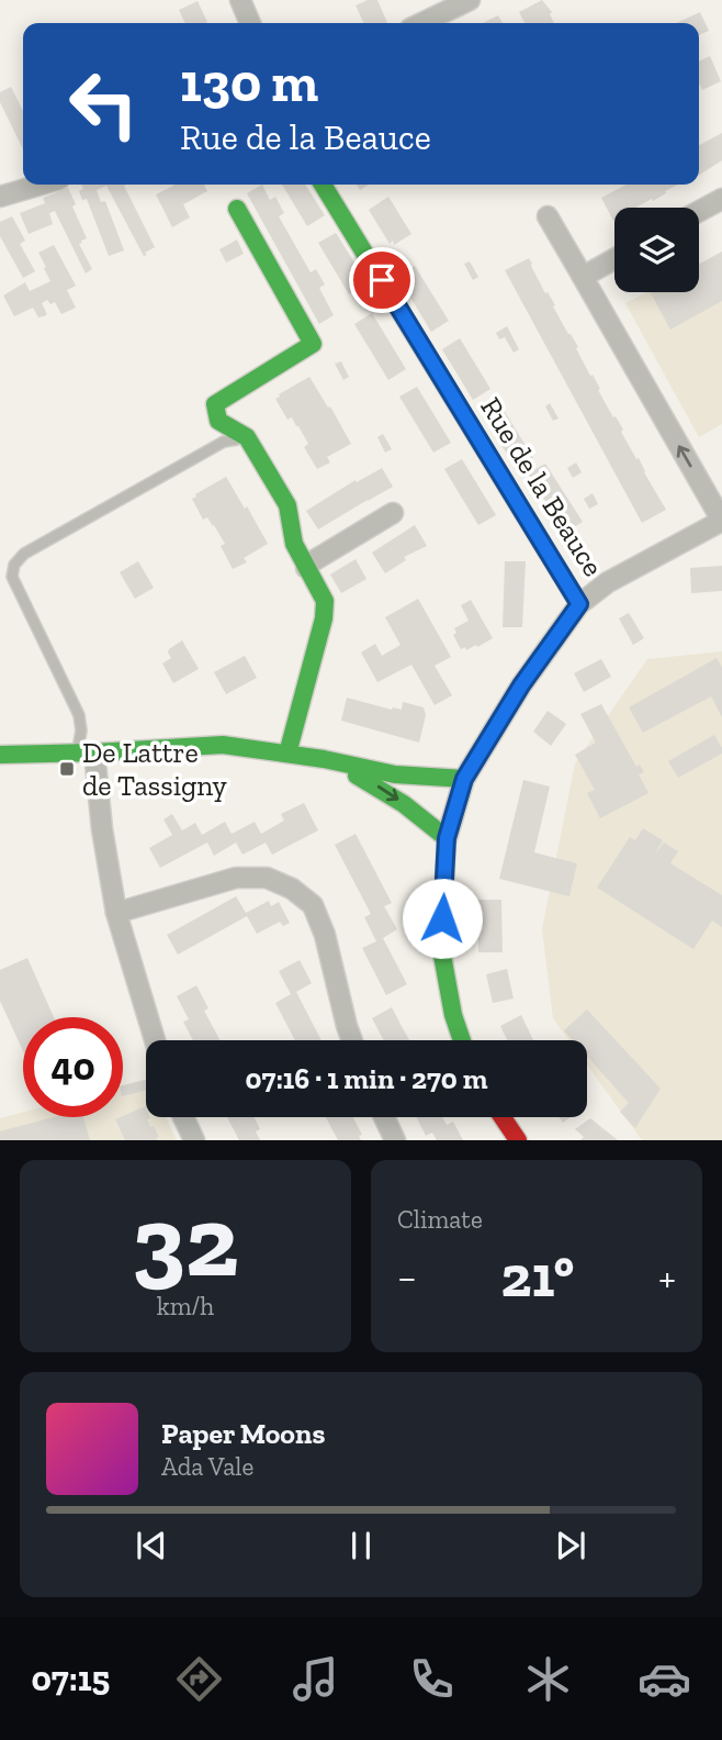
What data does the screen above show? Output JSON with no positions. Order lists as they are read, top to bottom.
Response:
{
  "streets": {
    "street": ["Rue de la Beauce"]
  },
  "places": {
    "transit": ["De Lattre de Tassigny"]
  },
  "page": {
    "turn": ["130 m", "Rue de la Beauce"],
    "limit": "40",
    "trip": "07:16 · 1 min · 270 m",
    "tile": [
      ["32", "km/h"],
      "Climate"
    ],
    "heat": ["−", "21°", "+"],
    "song": ["Paper Moons", "Ada Vale"],
    "tabs": "07:15"
  }
}
